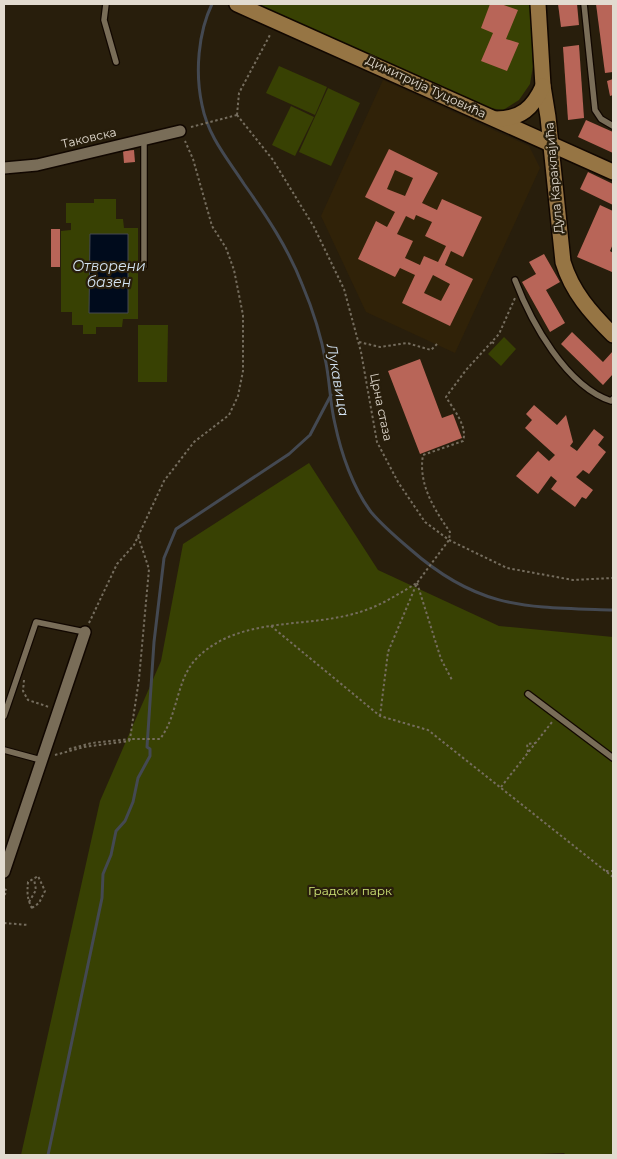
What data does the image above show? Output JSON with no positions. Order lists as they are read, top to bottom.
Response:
{
  "streets": {
    "street": ["Димитрија Туцовића", "Таковска", "Дула Караклајића"],
    "path": ["Црна стаза"]
  },
  "crossings": [
    ["Димитрија Туцовића", "Дула Караклајића"]
  ],
  "water": ["Отворени базен", "Лукавица"],
  "parks": ["Градски парк"]
}
